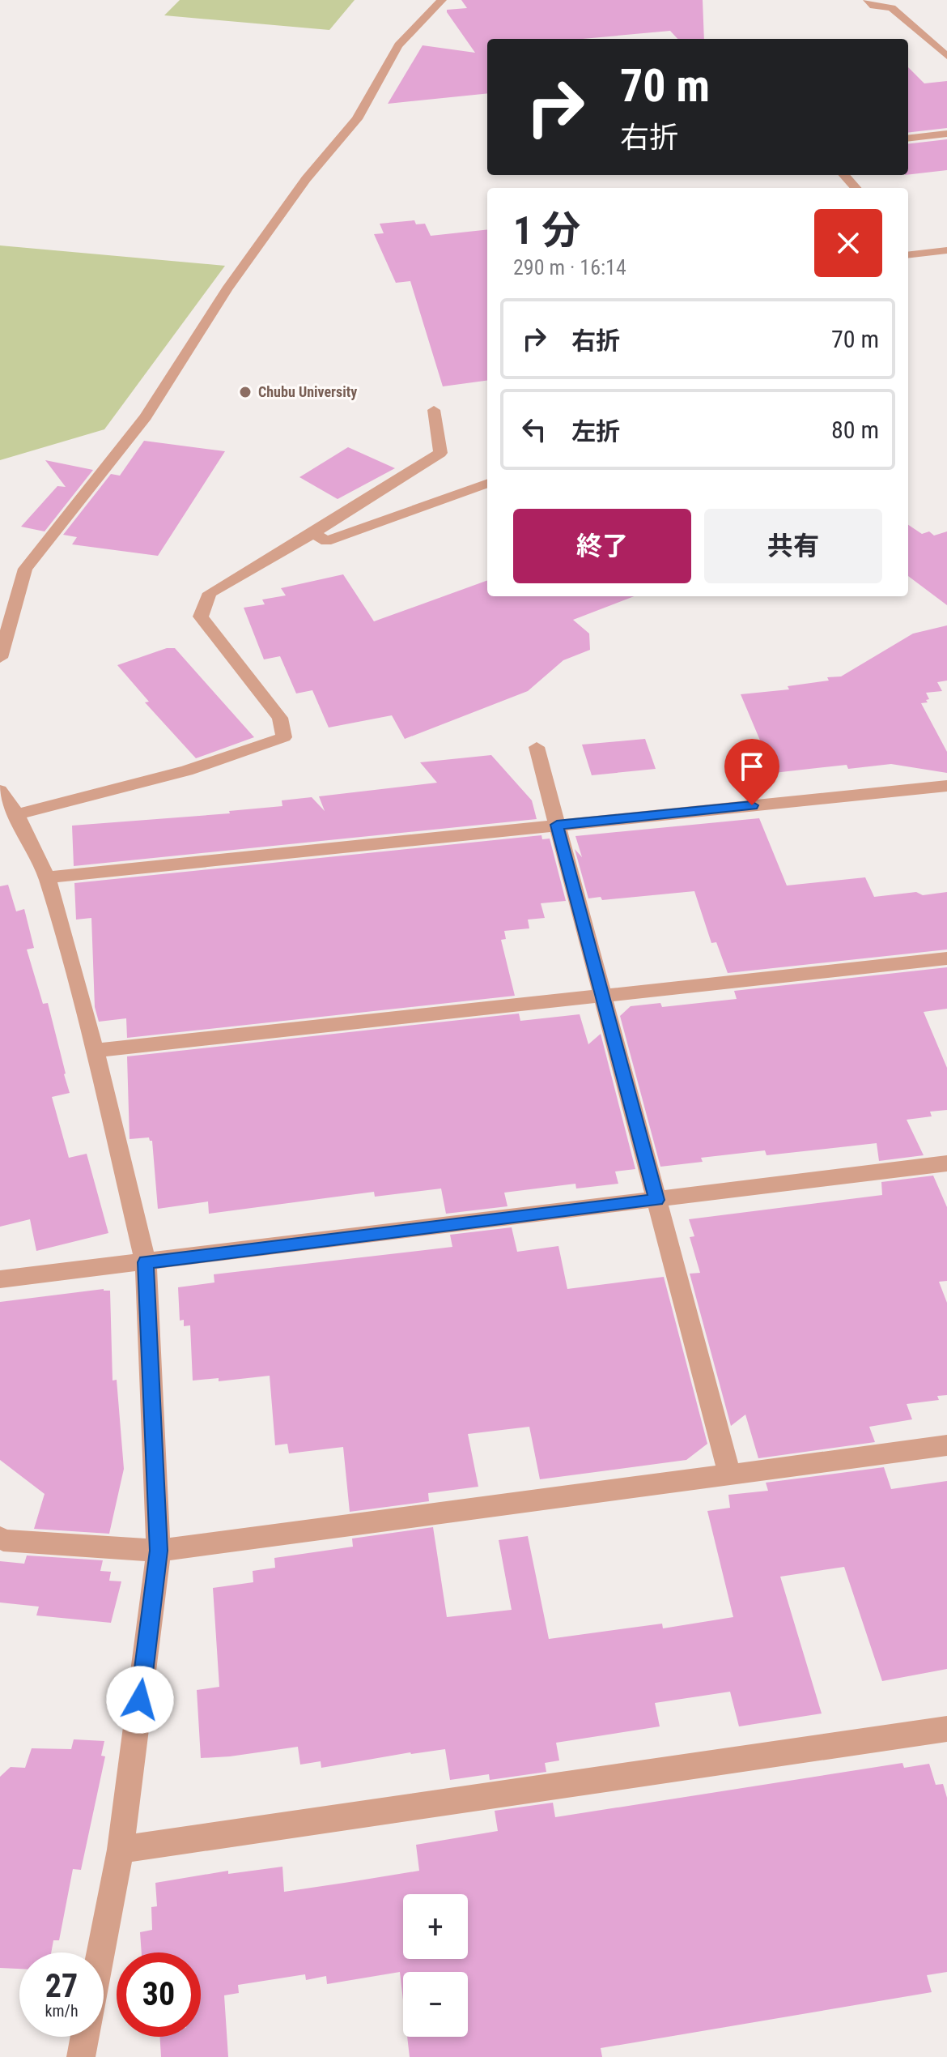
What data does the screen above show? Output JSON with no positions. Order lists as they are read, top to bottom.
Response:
{
  "places": ["Chubu University"],
  "page": {
    "turn": ["70 m", "右折"],
    "heading": ["1 分", "290 m · 16:14"],
    "list": [
      {
        "name": "右折",
        "value": "70 m"
      },
      {
        "name": "左折",
        "value": "80 m"
      }
    ],
    "buttons": ["終了", "共有"],
    "map_buttons": ["+", "−"],
    "speed": "27 km/h",
    "limit": "30"
  }
}
